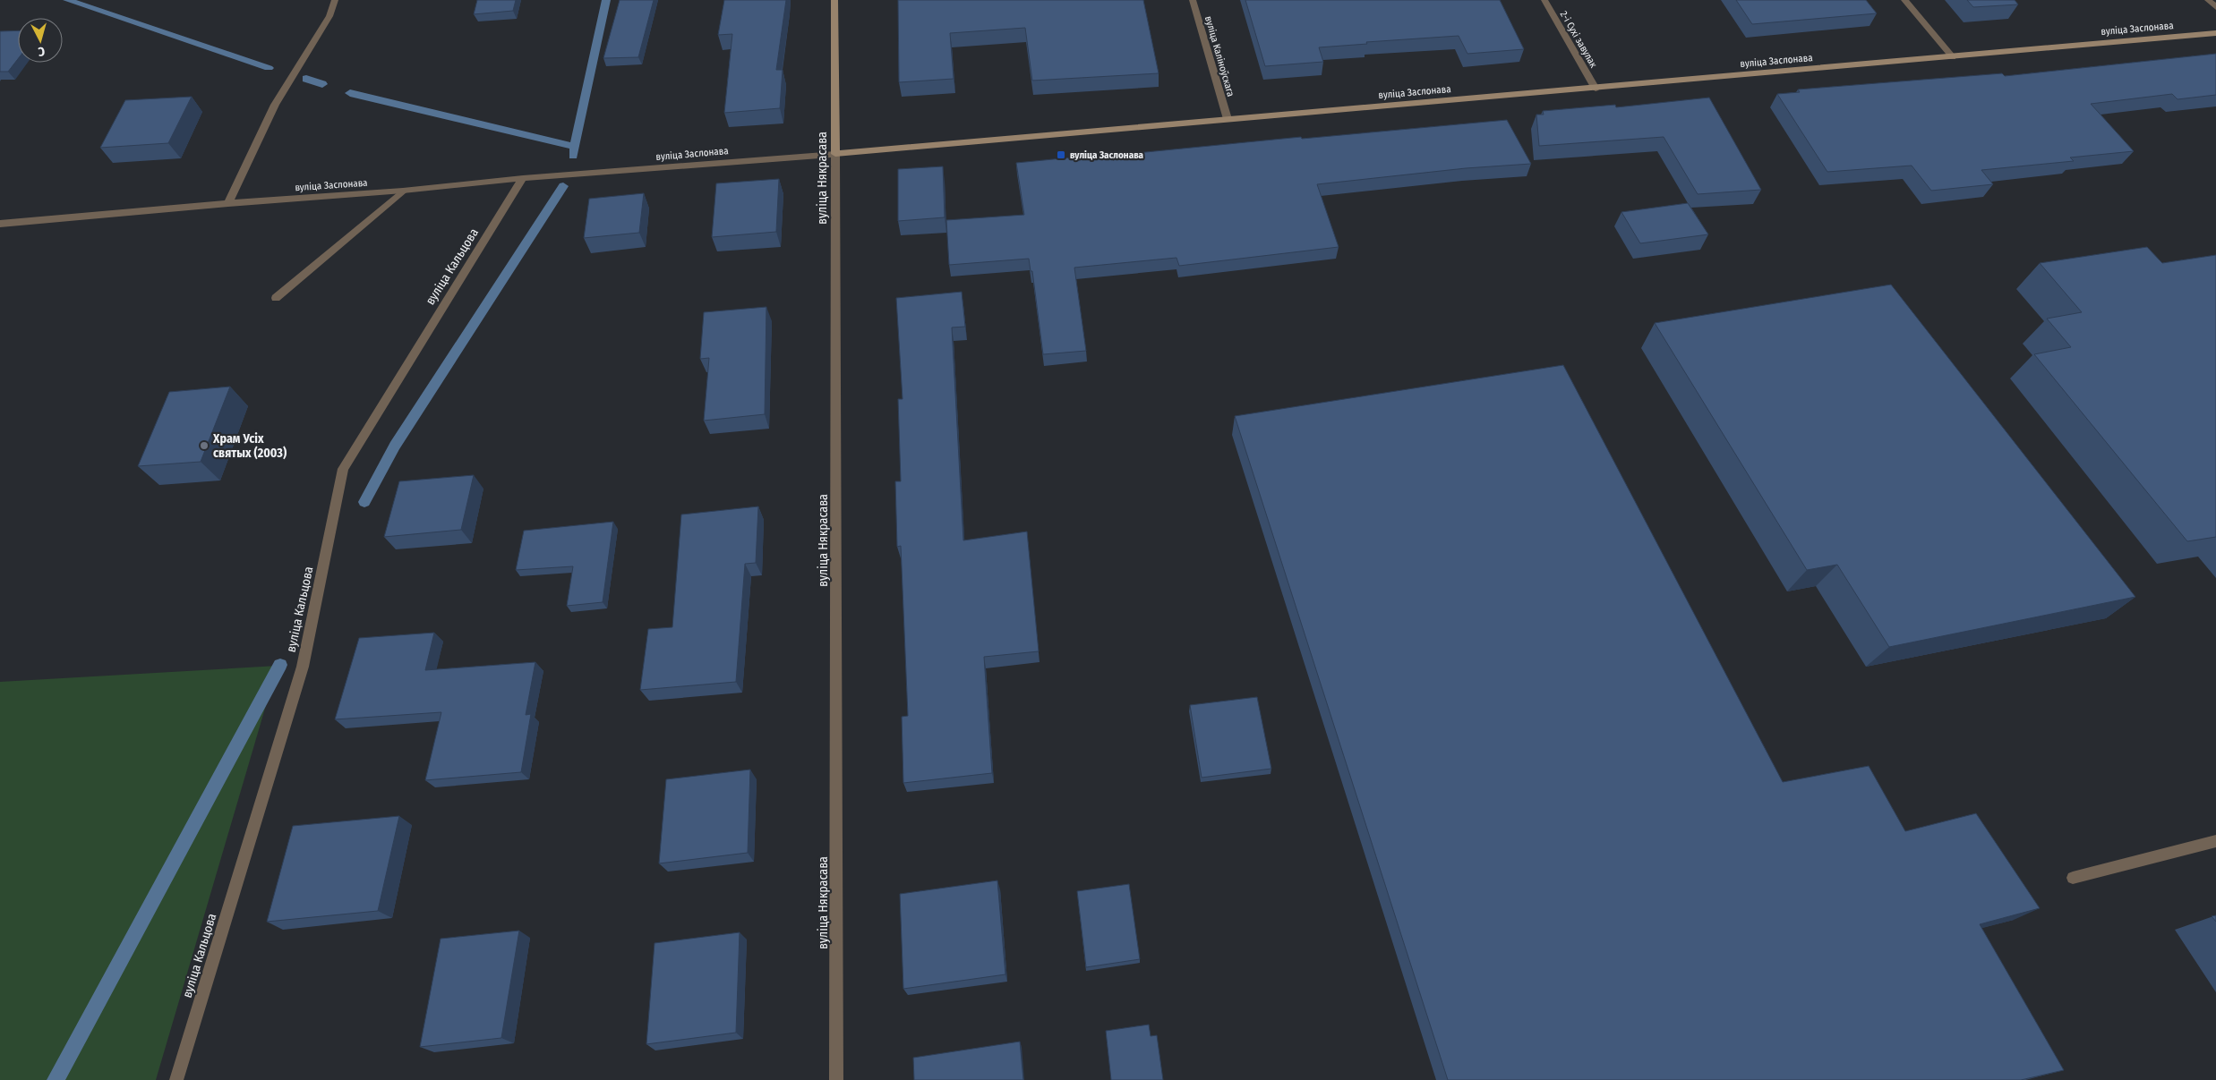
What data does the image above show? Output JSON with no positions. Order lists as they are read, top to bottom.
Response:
{
  "streets": {
    "street": [
      "вуліца Заслонава",
      "2-і Сухі завулак",
      "вуліца Каліноўскага",
      "вуліца Някрасава",
      "вуліца Кальцова"
    ]
  },
  "crossings": [
    ["вуліца Заслонава", "2-і Сухі завулак"],
    ["вуліца Заслонава", "вуліца Каліноўскага"],
    ["вуліца Заслонава", "вуліца Някрасава"],
    ["вуліца Заслонава", "вуліца Кальцова"]
  ],
  "places": {
    "transit": ["вуліца Заслонава"],
    "other": ["Храм Усіх святых (2003)"]
  },
  "north": "bottom"
}
